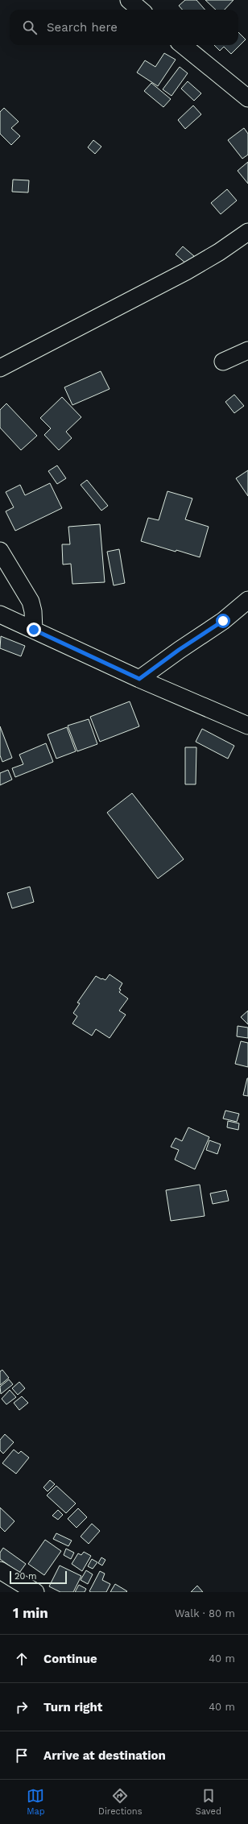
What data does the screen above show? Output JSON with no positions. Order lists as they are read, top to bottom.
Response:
{
  "scale_bar": "20 m",
  "page": {
    "search": "Search here",
    "scale": "20 m",
    "heading": ["1 min", "Walk · 80 m"],
    "list": [
      ["Continue", "40 m"],
      ["Turn right", "40 m"],
      "Arrive at destination"
    ],
    "nav": ["Map", "Directions", "Saved"]
  }
}
